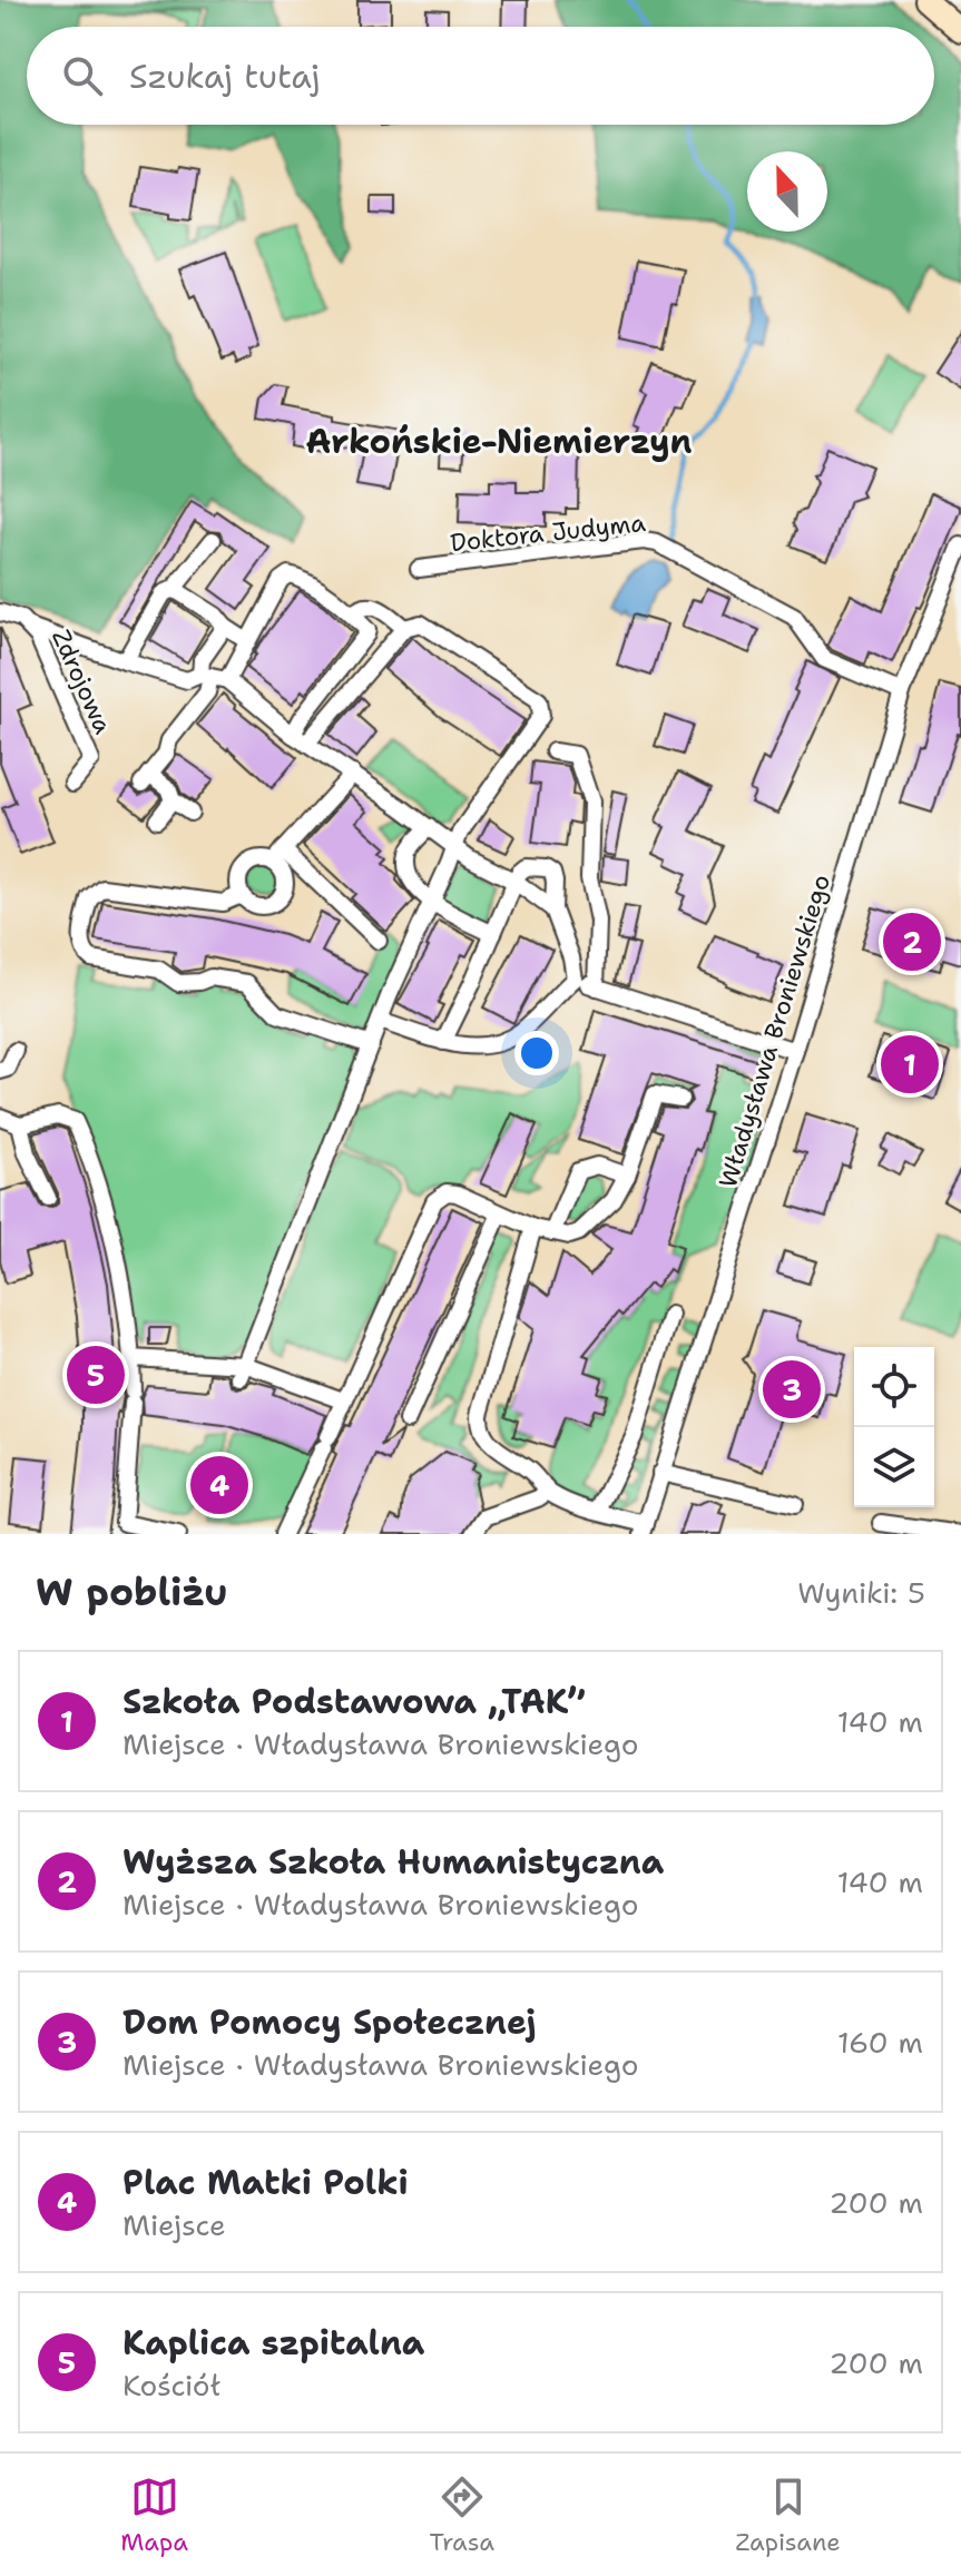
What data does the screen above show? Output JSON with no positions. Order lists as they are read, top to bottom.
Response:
{
  "streets": {
    "street": ["Doktora Judyma", "Zdrojowa", "Władysława Broniewskiego"]
  },
  "crossings": [
    ["Doktora Judyma", "Władysława Broniewskiego"]
  ],
  "districts": ["Arkońskie-Niemierzyn"],
  "north": "top",
  "page": {
    "search": "Szukaj tutaj",
    "pins": [
      "2",
      "1",
      "5",
      "3",
      "4"
    ],
    "heading": ["W pobliżu", "Wyniki: 5"],
    "list": [
      {
        "mark": "1",
        "name": "Szkoła Podstawowa „TAK”",
        "note": "Miejsce · Władysława Broniewskiego",
        "value": "140 m"
      },
      {
        "mark": "2",
        "name": "Wyższa Szkoła Humanistyczna",
        "note": "Miejsce · Władysława Broniewskiego",
        "value": "140 m"
      },
      {
        "mark": "3",
        "name": "Dom Pomocy Społecznej",
        "note": "Miejsce · Władysława Broniewskiego",
        "value": "160 m"
      },
      {
        "mark": "4",
        "name": "Plac Matki Polki",
        "note": "Miejsce",
        "value": "200 m"
      },
      {
        "mark": "5",
        "name": "Kaplica szpitalna",
        "note": "Kościół",
        "value": "200 m"
      }
    ],
    "nav": ["Mapa", "Trasa", "Zapisane"]
  }
}
